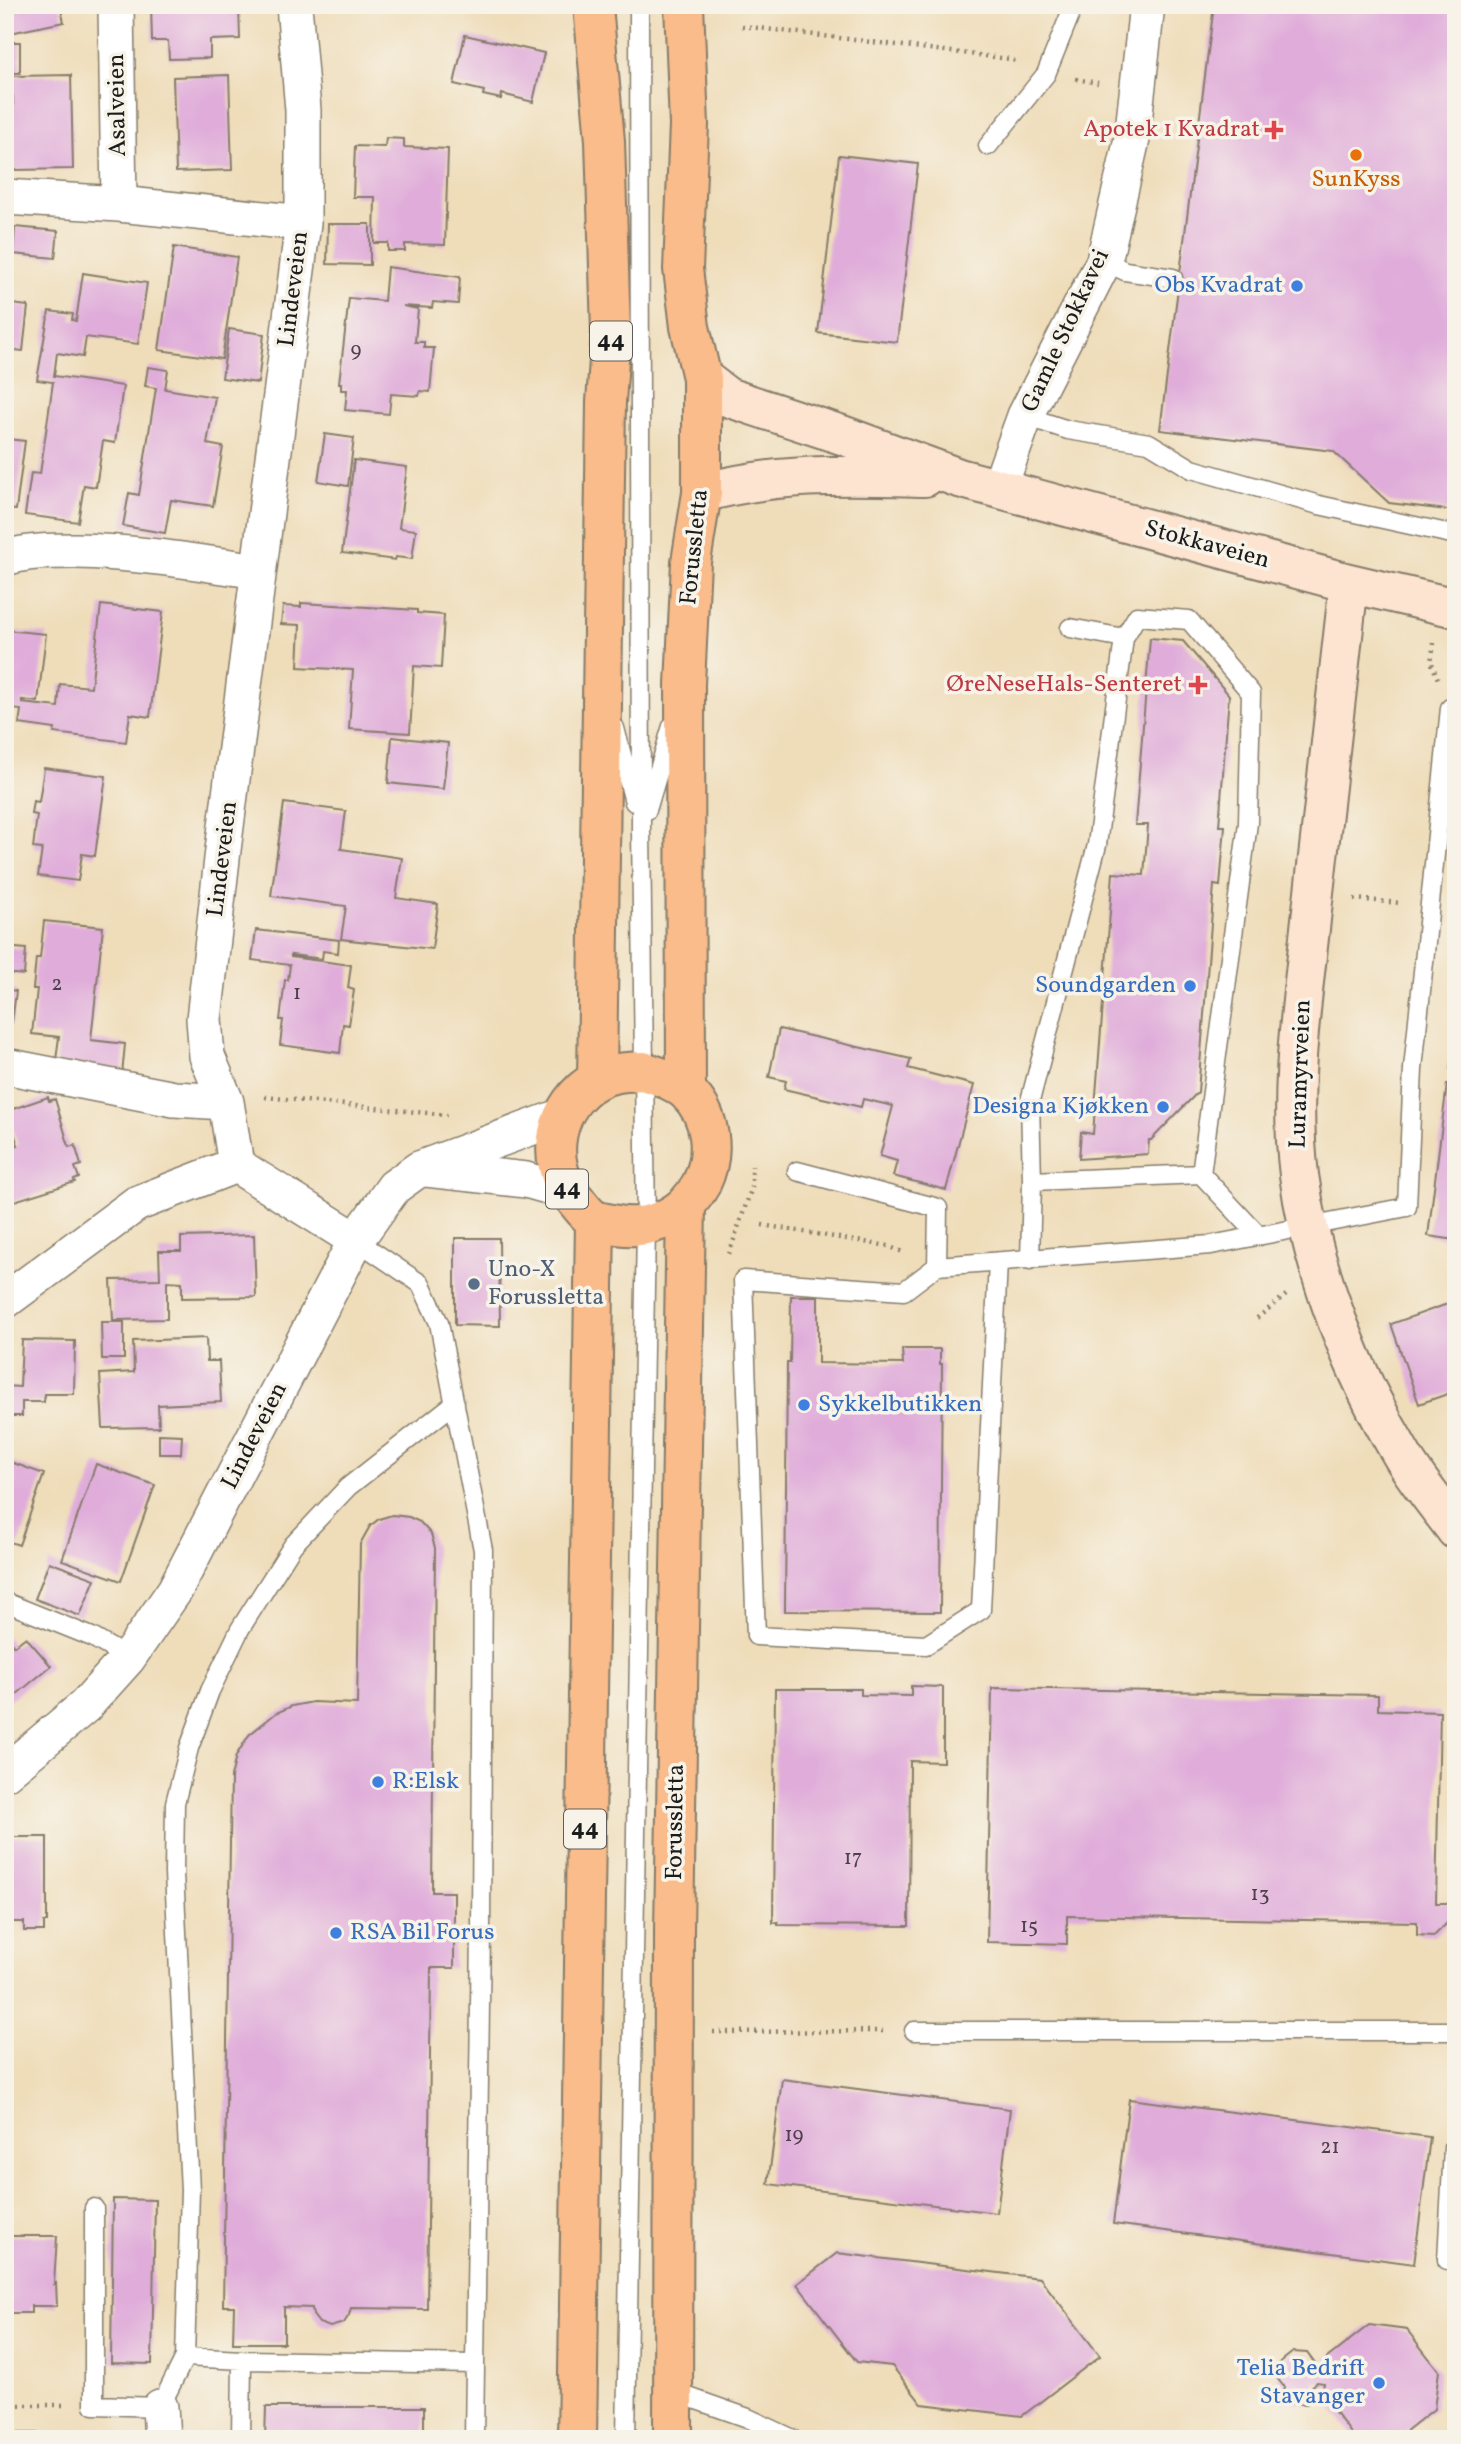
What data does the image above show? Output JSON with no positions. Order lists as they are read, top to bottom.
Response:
{
  "streets": {
    "main road": ["44", "Forussletta"],
    "street": [
      "Asalveien",
      "Lindeveien",
      "Gamle Stokkavei",
      "Stokkaveien",
      "Luramyrveien"
    ]
  },
  "crossings": [
    ["Lindeveien", "44"],
    ["Gamle Stokkavei", "Stokkaveien"],
    ["44", "Forussletta"],
    ["Stokkaveien", "Forussletta"],
    ["Stokkaveien", "Luramyrveien"]
  ],
  "places": {
    "health": ["Apotek 1 Kvadrat", "ØreNeseHals-Senteret"],
    "other": [
      "SunKyss",
      "Obs Kvadrat",
      "Soundgarden",
      "Designa Kjøkken",
      "Uno-X Forussletta",
      "Sykkelbutikken",
      "R:Elsk",
      "RSA Bil Forus",
      "Telia Bedrift Stavanger"
    ]
  },
  "house_numbers": [
    "9",
    "2",
    "1",
    "17",
    "13",
    "15",
    "19",
    "21"
  ]
}
